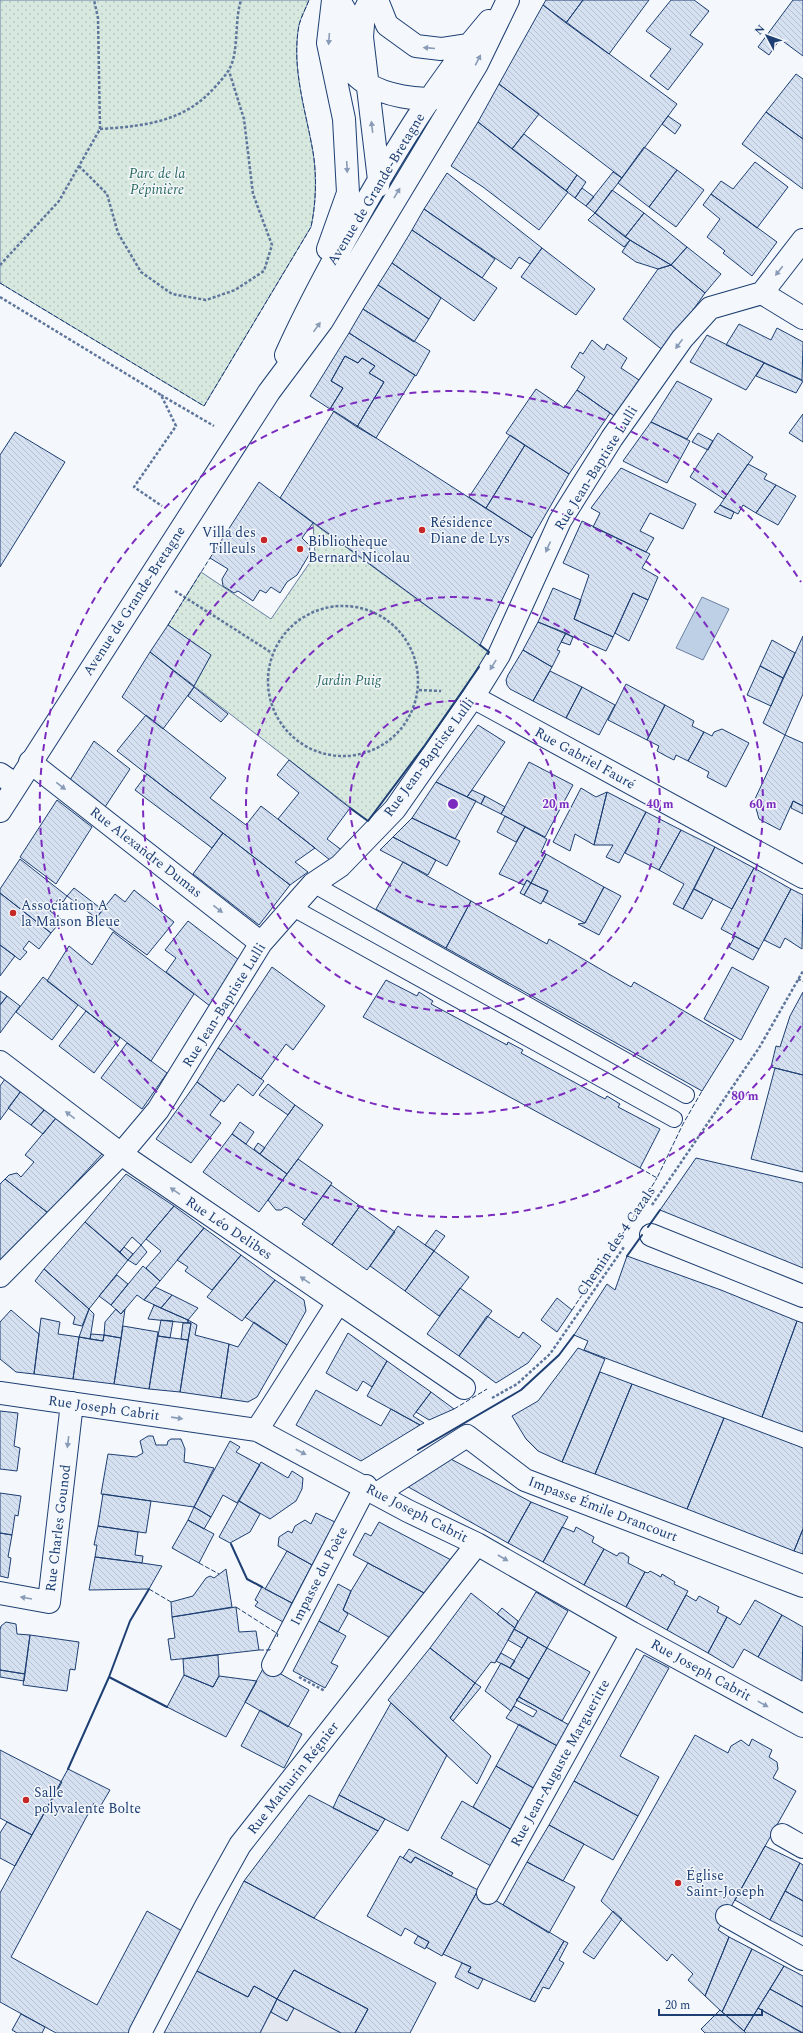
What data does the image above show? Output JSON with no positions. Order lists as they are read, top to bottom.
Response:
{
  "streets": {
    "street": [
      "Avenue de Grande-Bretagne",
      "Rue Jean-Baptiste Lulli",
      "Rue Gabriel Fauré",
      "Rue Alexandre Dumas",
      "Rue Léo Delibes",
      "Rue Joseph Cabrit",
      "Impasse Émile Drancourt",
      "Rue Charles Gounod",
      "Impasse du Poète",
      "Rue Jean-Auguste Margueritte",
      "Rue Mathurin Régnier"
    ],
    "path": ["Chemin des 4 Cazals"]
  },
  "crossings": [
    ["Avenue de Grande-Bretagne", "Rue Alexandre Dumas"],
    ["Rue Jean-Baptiste Lulli", "Rue Gabriel Fauré"],
    ["Rue Jean-Baptiste Lulli", "Rue Alexandre Dumas"],
    ["Rue Jean-Baptiste Lulli", "Rue Léo Delibes"],
    ["Rue Joseph Cabrit", "Impasse Émile Drancourt"],
    ["Rue Joseph Cabrit", "Rue Charles Gounod"],
    ["Rue Joseph Cabrit", "Impasse du Poète"],
    ["Rue Joseph Cabrit", "Rue Jean-Auguste Margueritte"],
    ["Rue Joseph Cabrit", "Rue Mathurin Régnier"],
    ["Impasse Émile Drancourt", "Impasse du Poète"]
  ],
  "one_way": [
    "Rue Jean-Baptiste Lulli",
    "Rue Alexandre Dumas",
    "Rue Léo Delibes",
    "Rue Joseph Cabrit",
    "Rue Charles Gounod"
  ],
  "parks": ["Parc de la Pépinière", "Jardin Puig"],
  "places": [
    "Résidence Diane de Lys",
    "Villa des Tilleuls",
    "Bibliothèque Bernard Nicolau",
    "Association A la Maison Bleue",
    "Salle polyvalente Bolte",
    "Église Saint-Joseph"
  ],
  "scale_bar": "20 m",
  "north": "top left",
  "rings": [
    "20 m",
    "40 m",
    "60 m",
    "80 m"
  ]
}
